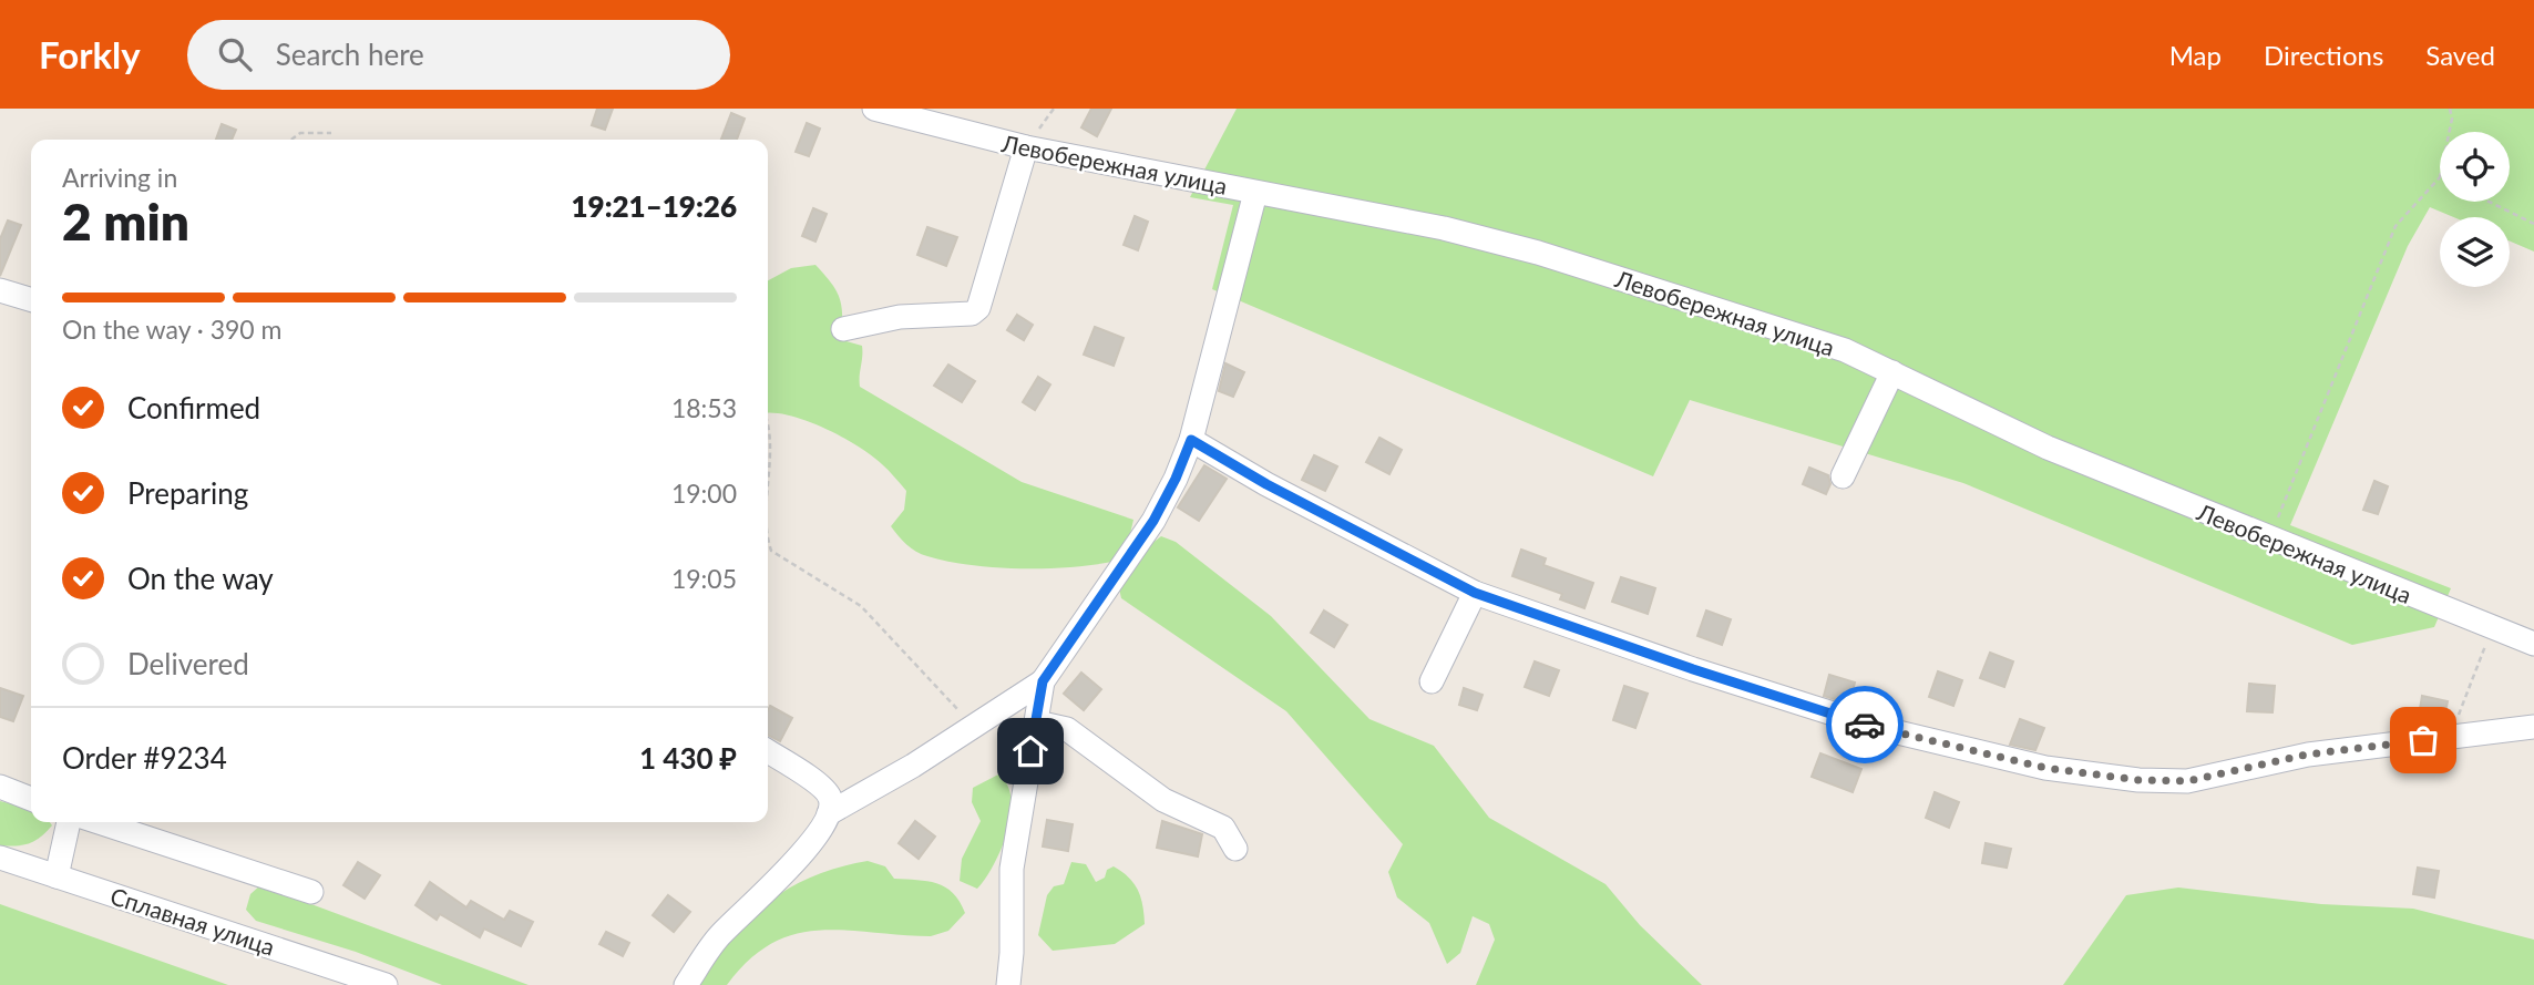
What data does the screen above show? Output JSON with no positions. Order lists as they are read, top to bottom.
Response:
{
  "streets": {
    "street": ["Левобережная улица", "Сплавная улица"]
  },
  "page": {
    "header": "Forkly",
    "search": "Search here",
    "nav": ["Map", "Directions", "Saved"],
    "heading": ["2 min", "Arriving in", "19:21–19:26"],
    "panel": ["Order #9234", "1 430 ₽"],
    "bar": "On the way · 390 m",
    "list": [
      ["Confirmed", "18:53"],
      ["Preparing", "19:00"],
      ["On the way", "19:05"],
      "Delivered"
    ]
  }
}
